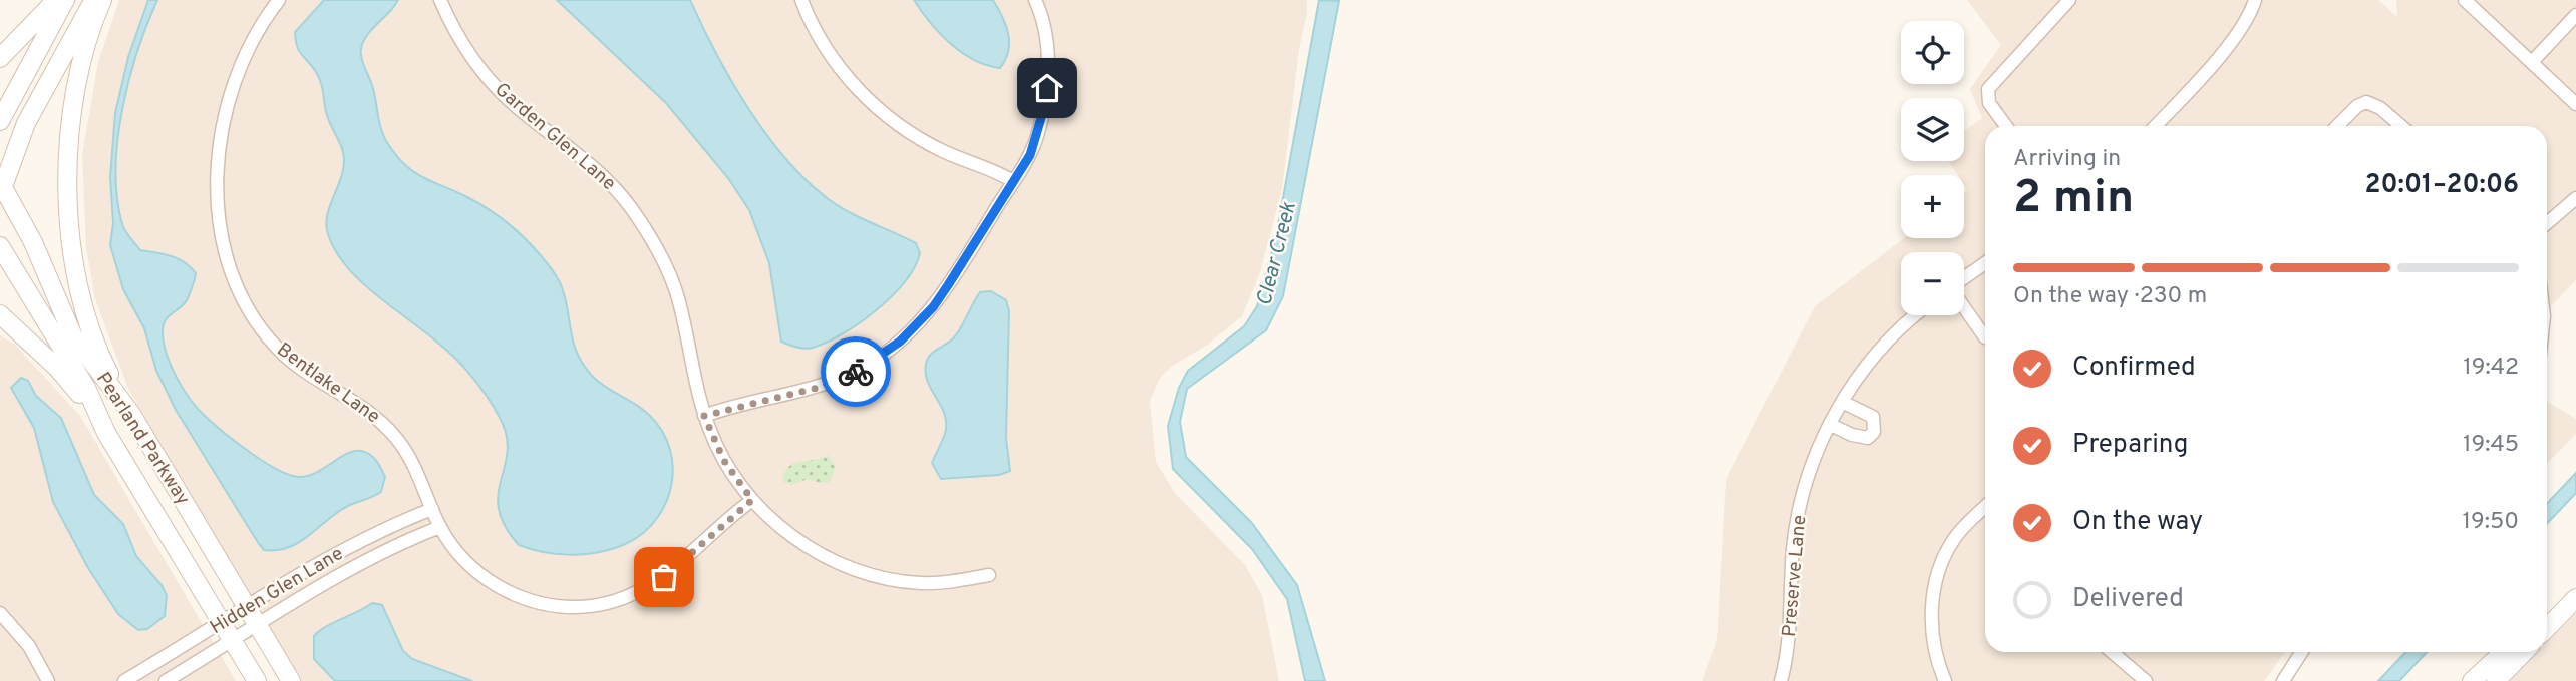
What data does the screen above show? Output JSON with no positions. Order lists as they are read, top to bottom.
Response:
{
  "streets": {
    "main road": ["Pearland Parkway"],
    "street": [
      "Garden Glen Lane",
      "Bentlake Lane",
      "Preserve Lane",
      "Hidden Glen Lane"
    ]
  },
  "crossings": [
    ["Garden Glen Lane", "Bentlake Lane"],
    ["Bentlake Lane", "Hidden Glen Lane"],
    ["Pearland Parkway", "Hidden Glen Lane"]
  ],
  "water": ["Clear Creek"],
  "page": {
    "map_buttons": ["+", "−"],
    "heading": ["2 min", "Arriving in", "20:01–20:06"],
    "bar": "On the way · 230 m",
    "list": [
      ["Confirmed", "19:42"],
      ["Preparing", "19:45"],
      ["On the way", "19:50"],
      "Delivered"
    ]
  }
}
